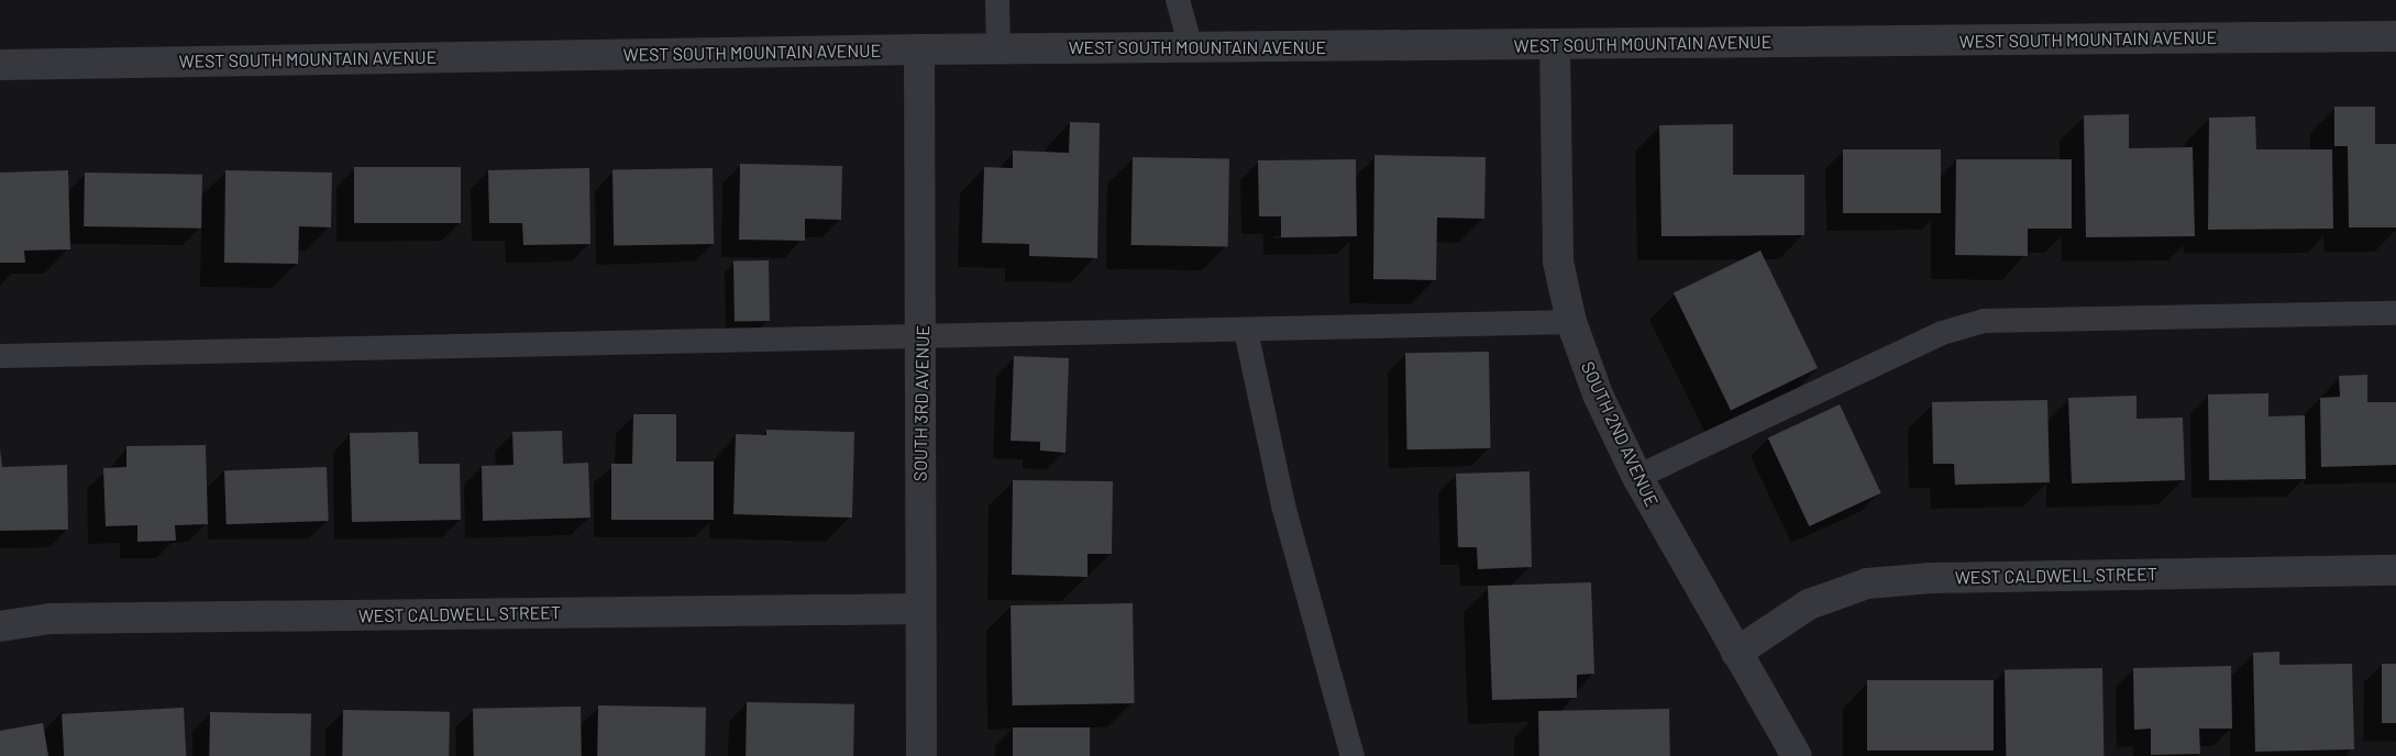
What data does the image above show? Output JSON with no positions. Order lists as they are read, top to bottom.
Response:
{
  "streets": {
    "street": [
      "WEST SOUTH MOUNTAIN AVENUE",
      "SOUTH 3RD AVENUE",
      "SOUTH 2ND AVENUE",
      "WEST CALDWELL STREET"
    ]
  },
  "crossings": [
    ["WEST SOUTH MOUNTAIN AVENUE", "SOUTH 3RD AVENUE"],
    ["WEST SOUTH MOUNTAIN AVENUE", "SOUTH 2ND AVENUE"],
    ["SOUTH 3RD AVENUE", "WEST CALDWELL STREET"],
    ["SOUTH 2ND AVENUE", "WEST CALDWELL STREET"]
  ]
}
